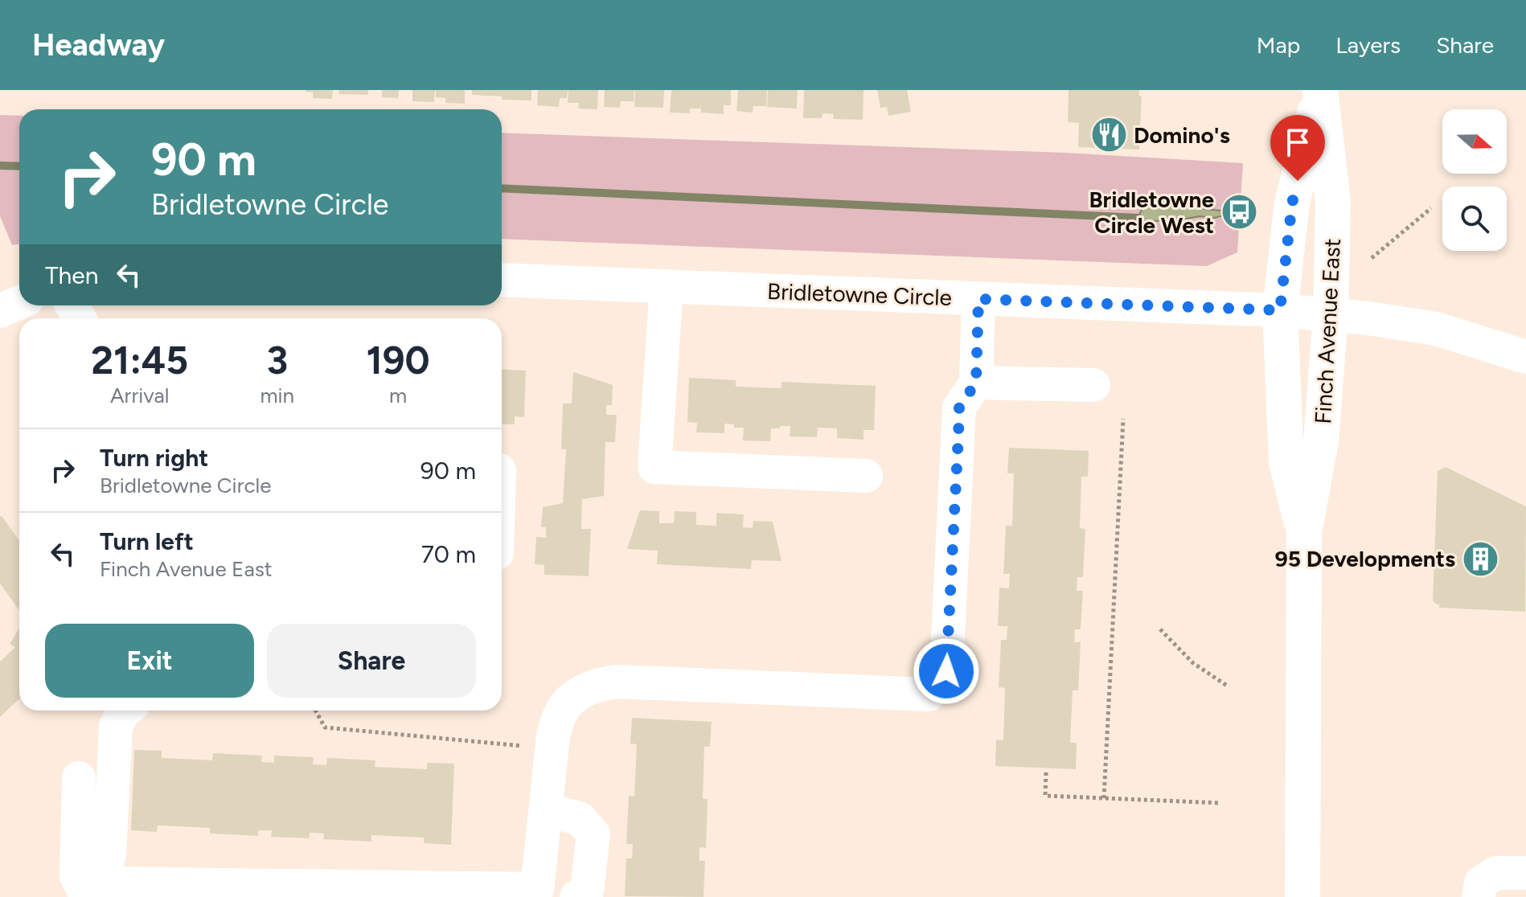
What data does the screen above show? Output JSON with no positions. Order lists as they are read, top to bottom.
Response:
{
  "streets": {
    "main road": ["Finch Avenue East"],
    "street": ["Bridletowne Circle"]
  },
  "crossings": [
    ["Bridletowne Circle", "Finch Avenue East"]
  ],
  "places": {
    "restaurant": ["Domino's"],
    "bus stop": ["Bridletowne Circle West"],
    "building": ["95 Developments"]
  },
  "north": "right",
  "page": {
    "header": "Headway",
    "nav": ["Map", "Layers", "Share"],
    "turn": ["90 m", "Bridletowne Circle"],
    "then": "Then",
    "eta": [
      "21:45",
      "Arrival",
      "3",
      "min",
      "190",
      "m"
    ],
    "list": [
      {
        "name": "Turn right",
        "note": "Bridletowne Circle",
        "value": "90 m"
      },
      {
        "name": "Turn left",
        "note": "Finch Avenue East",
        "value": "70 m"
      }
    ],
    "buttons": ["Exit", "Share"]
  }
}
